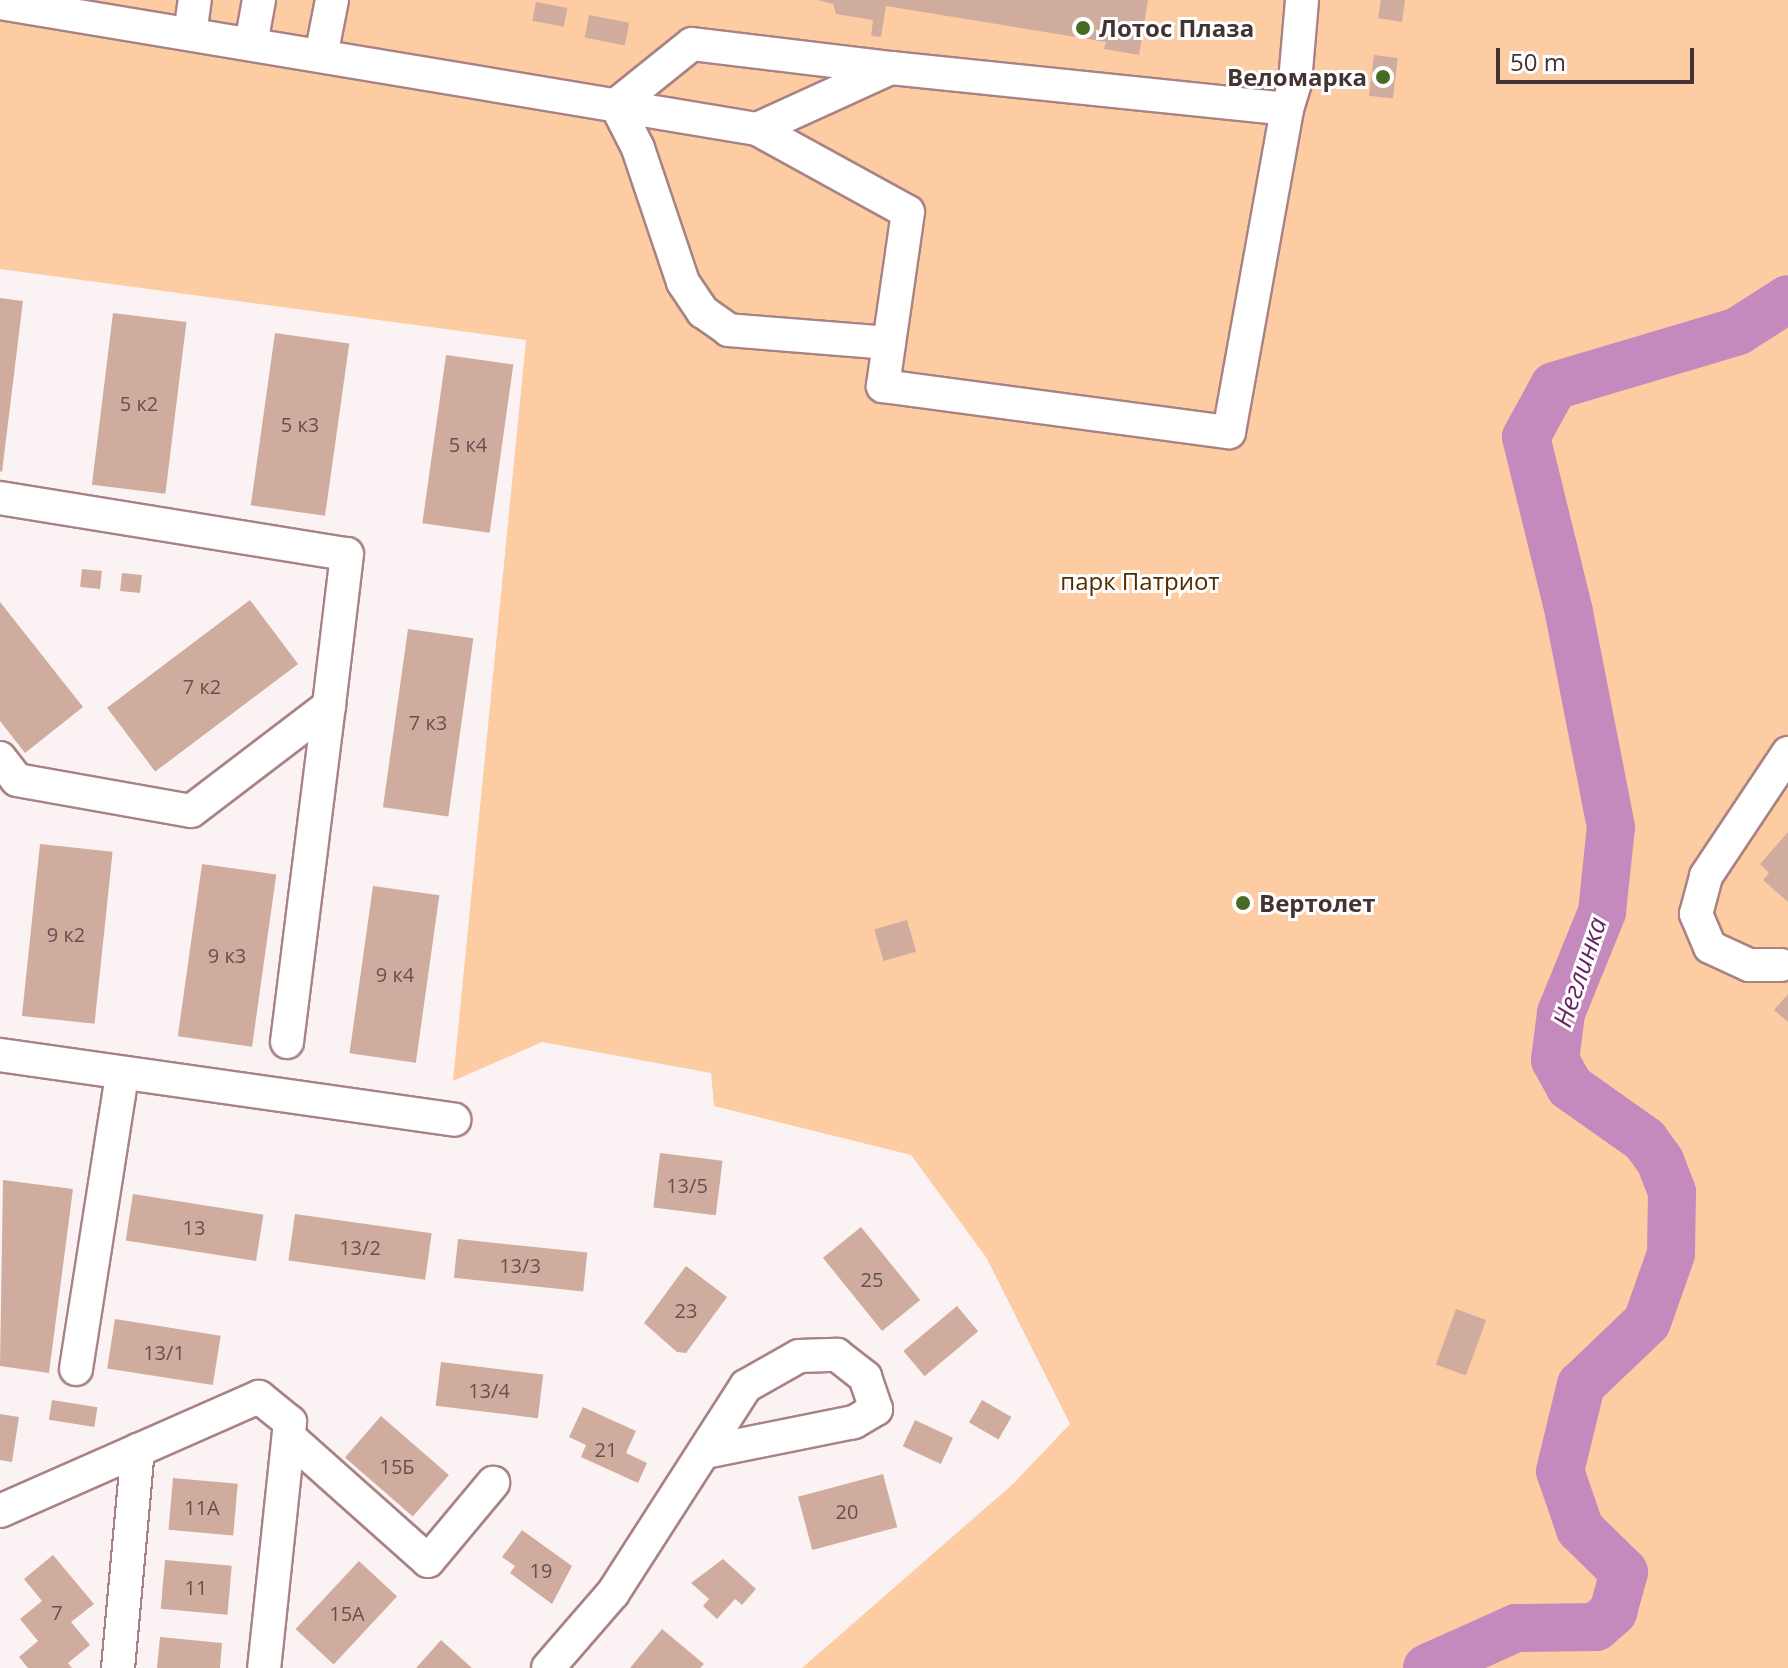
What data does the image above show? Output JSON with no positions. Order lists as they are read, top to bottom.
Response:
{
  "water": ["Неглинка"],
  "parks": ["парк Патриот"],
  "places": ["Лотос Плаза", "Веломарка", "Вертолет"],
  "house_numbers": [
    "5 к2",
    "5 к3",
    "5 к4",
    "7 к2",
    "7 к3",
    "9 к2",
    "9 к3",
    "9 к4",
    "13/5",
    "13",
    "13/2",
    "13/3",
    "25",
    "23",
    "13/1",
    "13/4",
    "21",
    "15Б",
    "11А",
    "20",
    "19",
    "11",
    "7",
    "15А"
  ],
  "scale_bar": "50 m"
}
